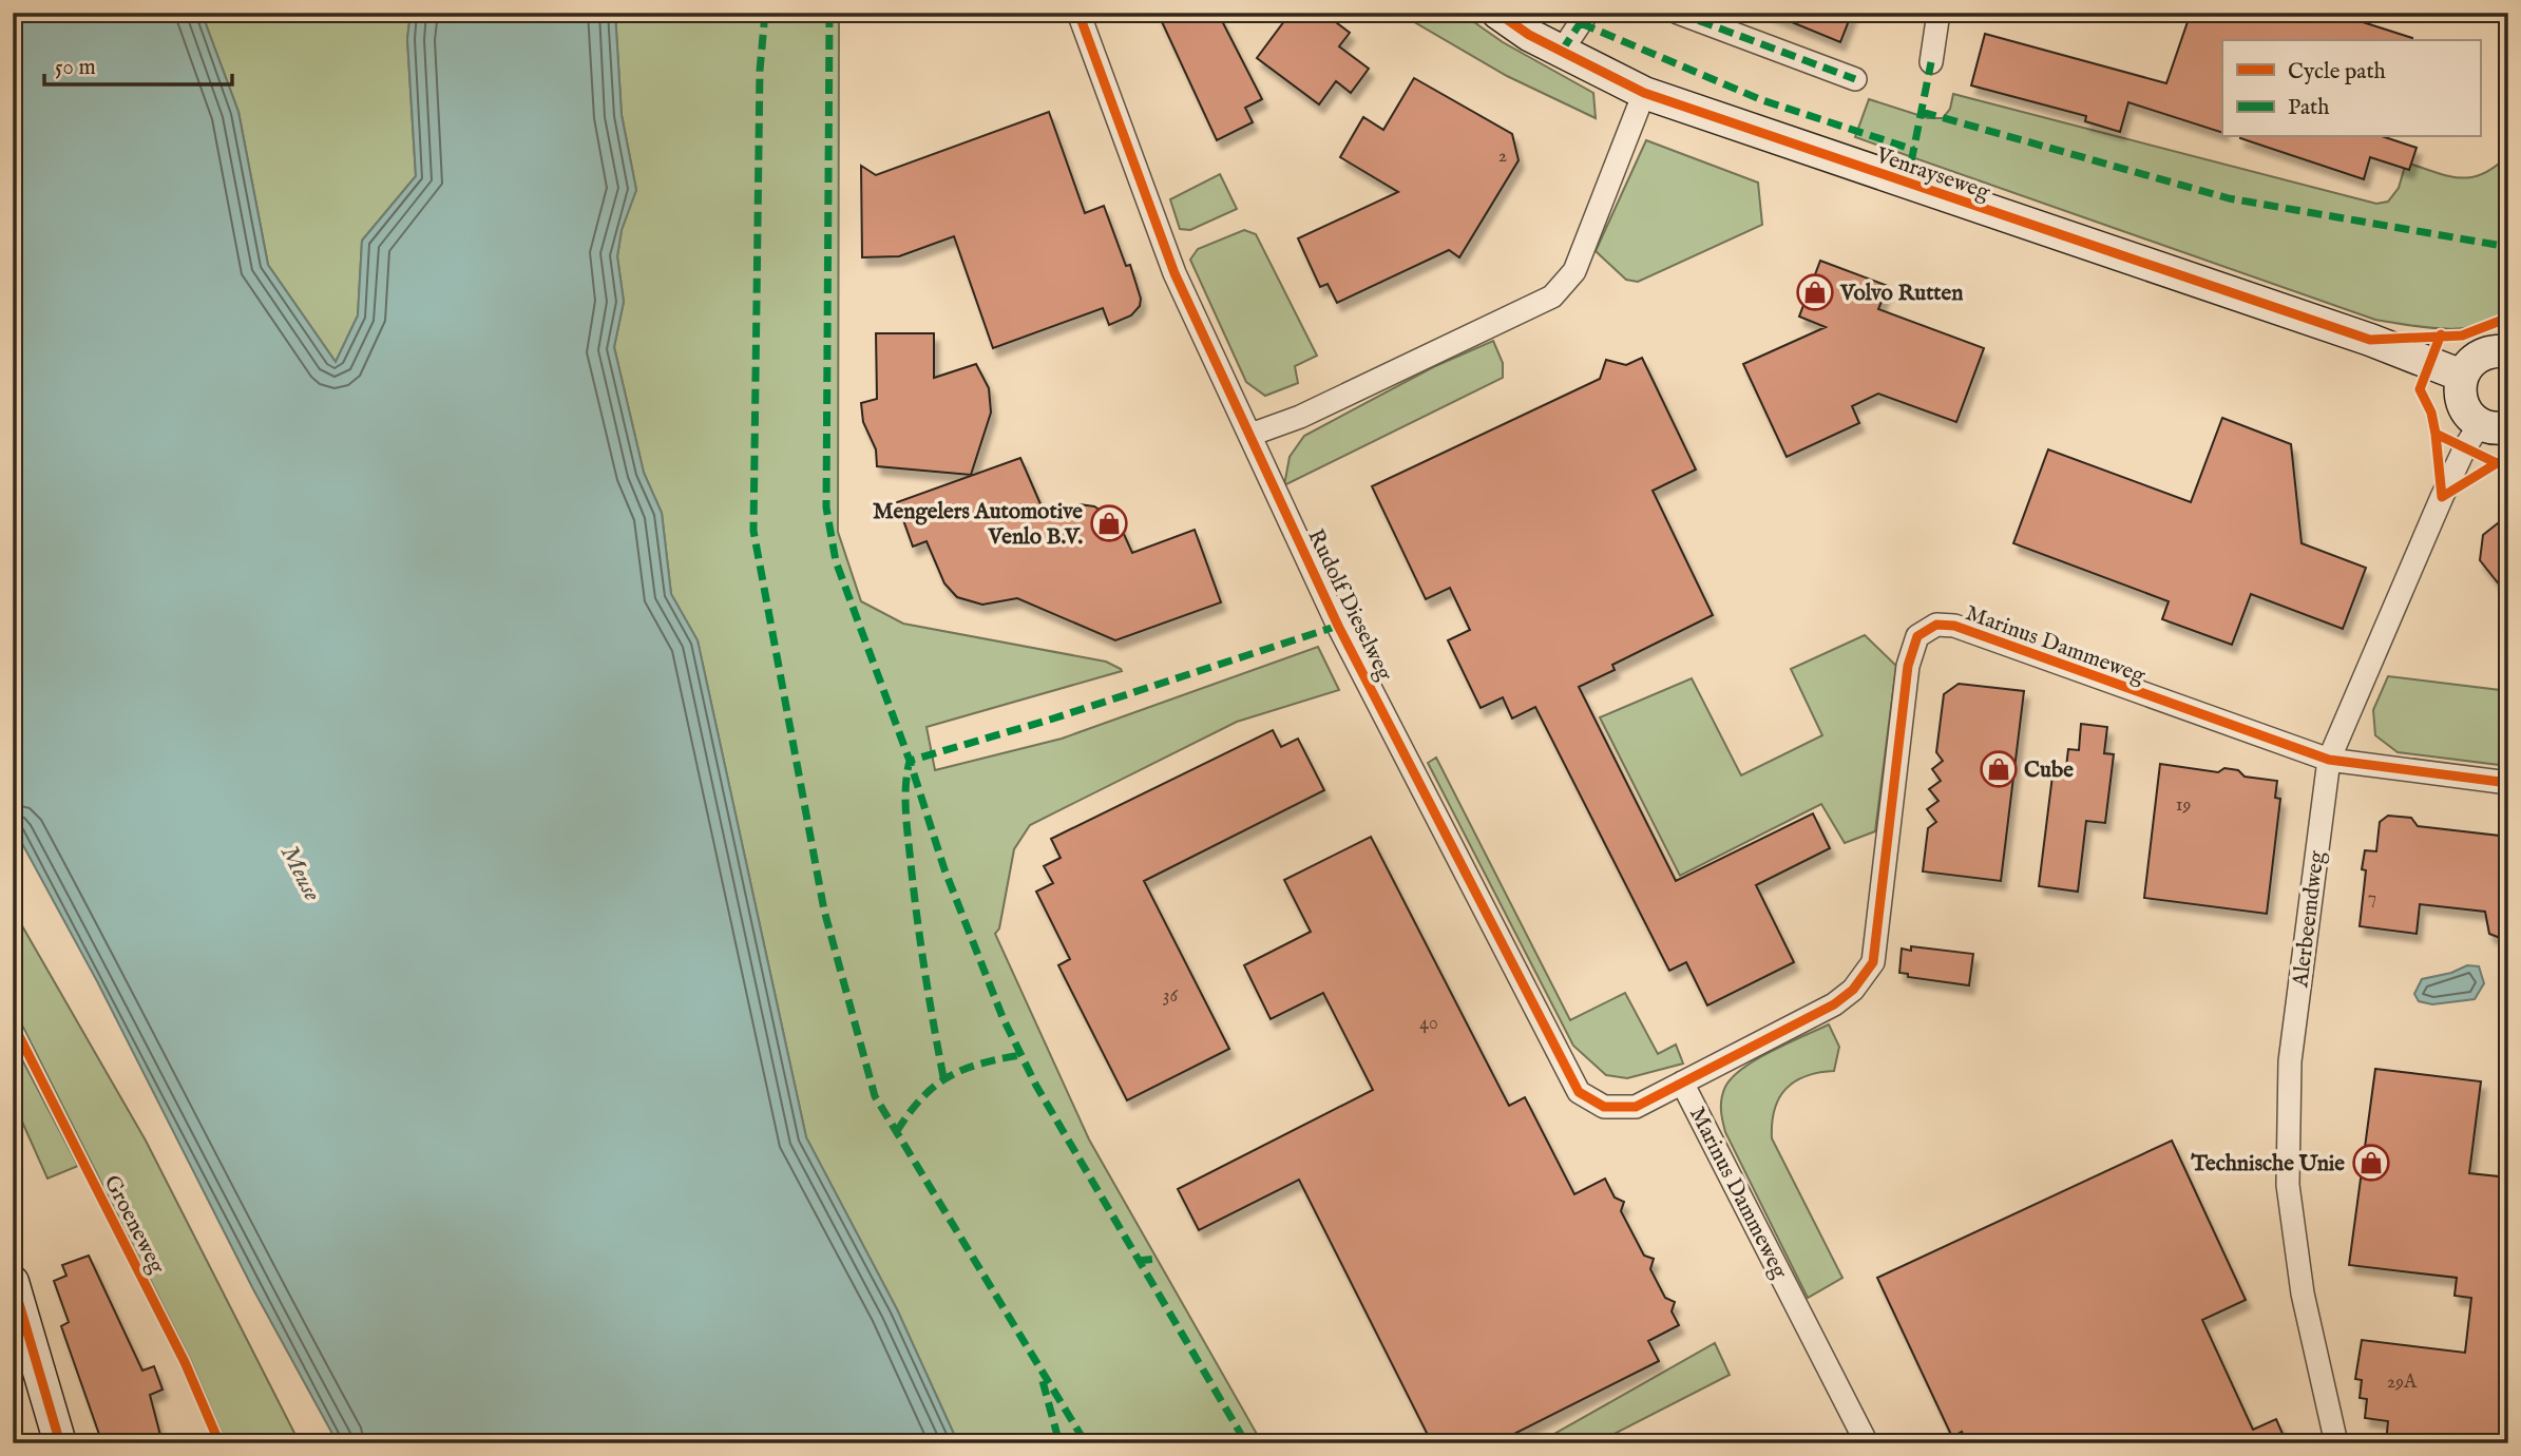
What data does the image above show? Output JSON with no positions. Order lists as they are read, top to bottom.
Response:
{
  "streets": {
    "street": [
      "Venrayseweg",
      "Rudolf Dieselweg",
      "Marinus Dammeweg",
      "Alerbeemdweg"
    ],
    "cycle path": ["Groeneweg"]
  },
  "crossings": [
    ["Rudolf Dieselweg", "Marinus Dammeweg"],
    ["Marinus Dammeweg", "Alerbeemdweg"]
  ],
  "water": ["Meuse"],
  "places": {
    "shop": [
      "Volvo Rutten",
      "Mengelers Automotive Venlo B.V.",
      "Cube",
      "Technische Unie"
    ]
  },
  "house_numbers": [
    "2",
    "19",
    "7",
    "36",
    "40",
    "29A"
  ],
  "legend": ["Cycle path", "Path"],
  "scale_bar": "50 m"
}
